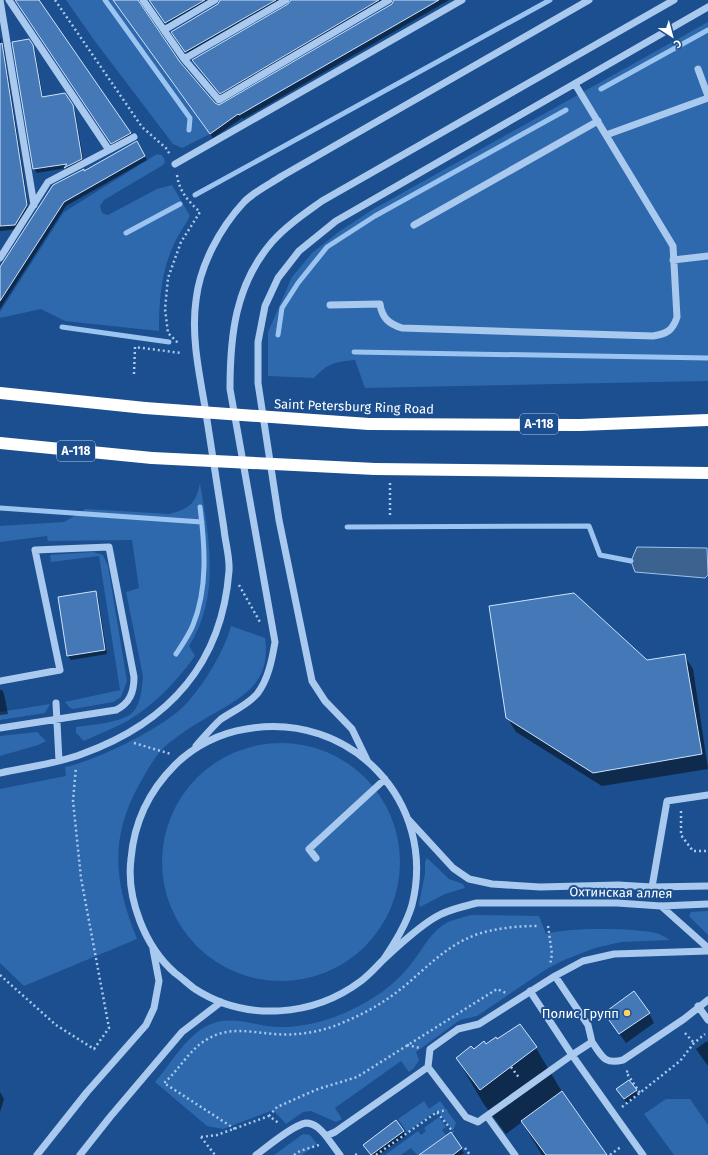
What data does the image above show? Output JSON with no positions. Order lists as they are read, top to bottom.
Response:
{
  "streets": {
    "highway": ["Saint Petersburg Ring Road", "А-118"],
    "street": ["Охтинская аллея"]
  },
  "places": ["Полис Групп"],
  "north": "bottom right"
}
